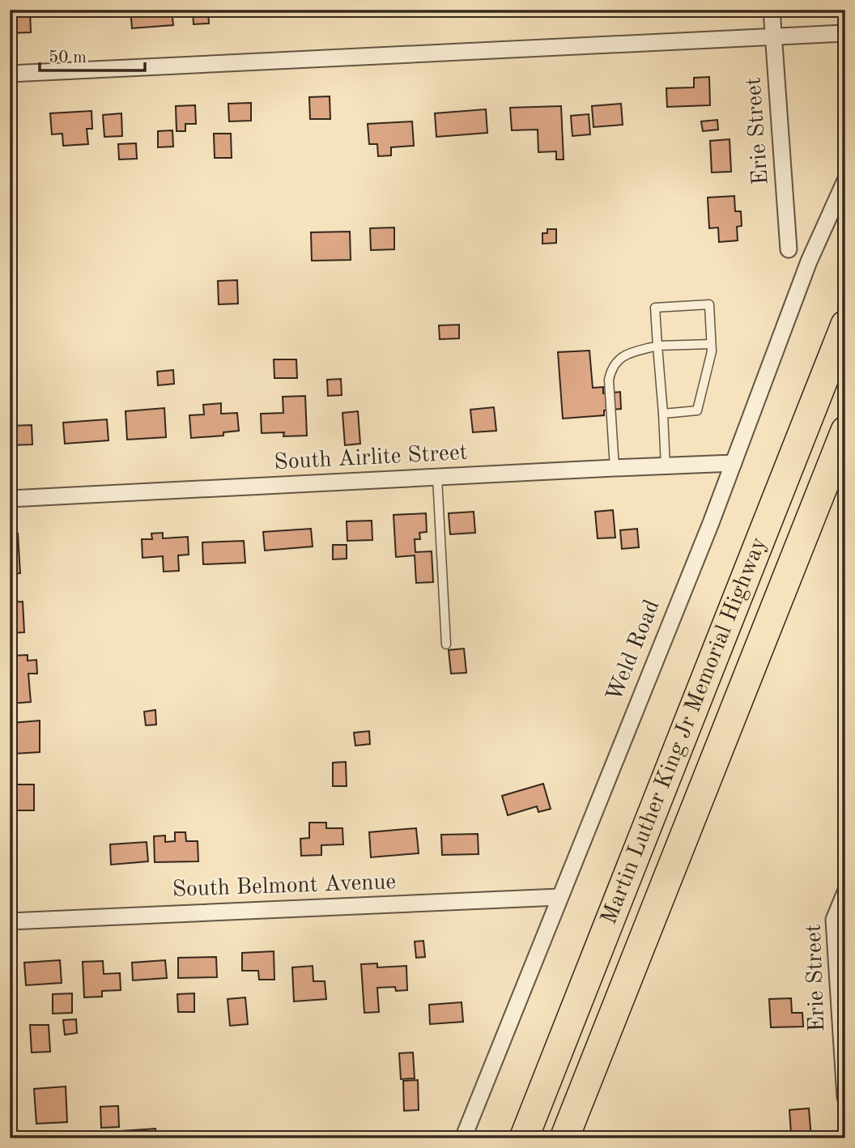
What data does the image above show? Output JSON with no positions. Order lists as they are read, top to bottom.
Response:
{
  "streets": {
    "highway": ["Martin Luther King Jr Memorial Highway"],
    "street": [
      "Erie Street",
      "South Airlite Street",
      "Weld Road",
      "South Belmont Avenue"
    ]
  },
  "crossings": [
    ["South Airlite Street", "Weld Road"],
    ["Weld Road", "South Belmont Avenue"]
  ],
  "scale_bar": "50 m"
}
